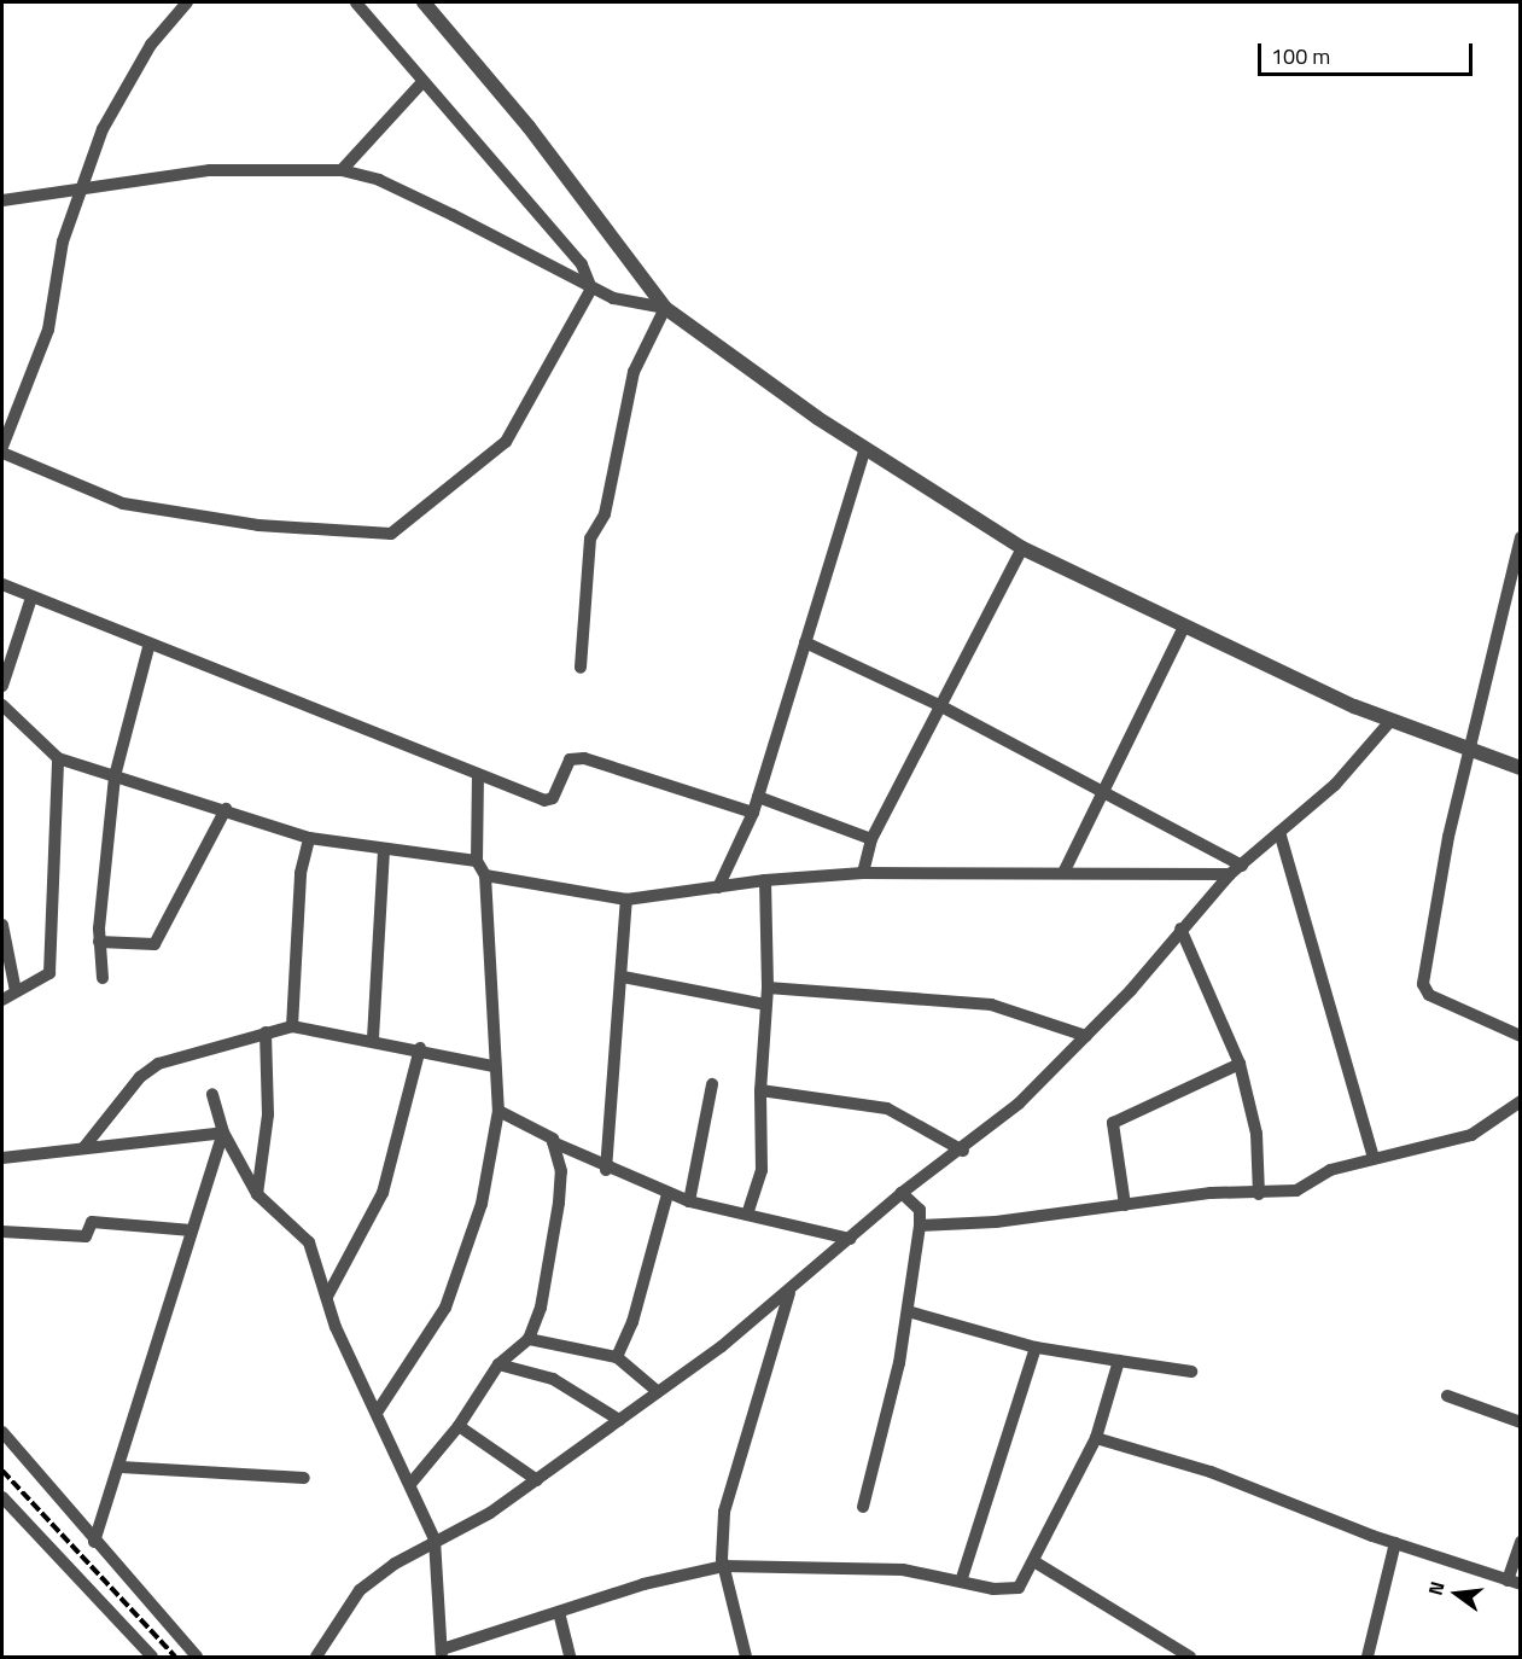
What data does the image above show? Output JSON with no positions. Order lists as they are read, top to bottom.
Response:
{
  "scale_bar": "100 m",
  "north": "left"
}
